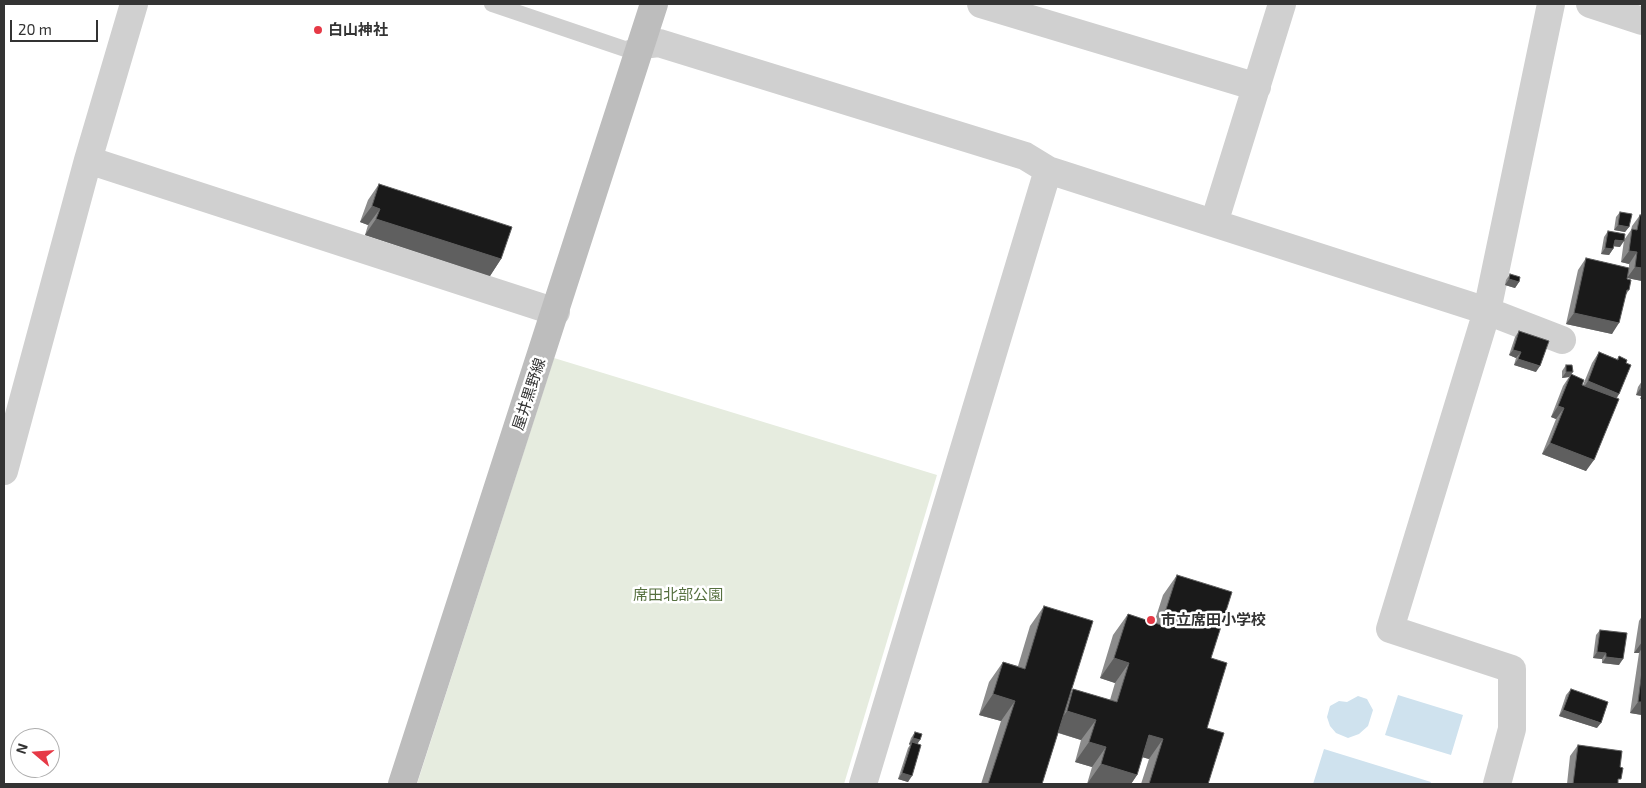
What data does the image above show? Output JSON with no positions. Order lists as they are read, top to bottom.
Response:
{
  "streets": {
    "main road": ["屋井黒野線"]
  },
  "parks": ["席田北部公園"],
  "places": ["白山神社", "市立席田小学校"],
  "scale_bar": "20 m",
  "north": "left"
}
